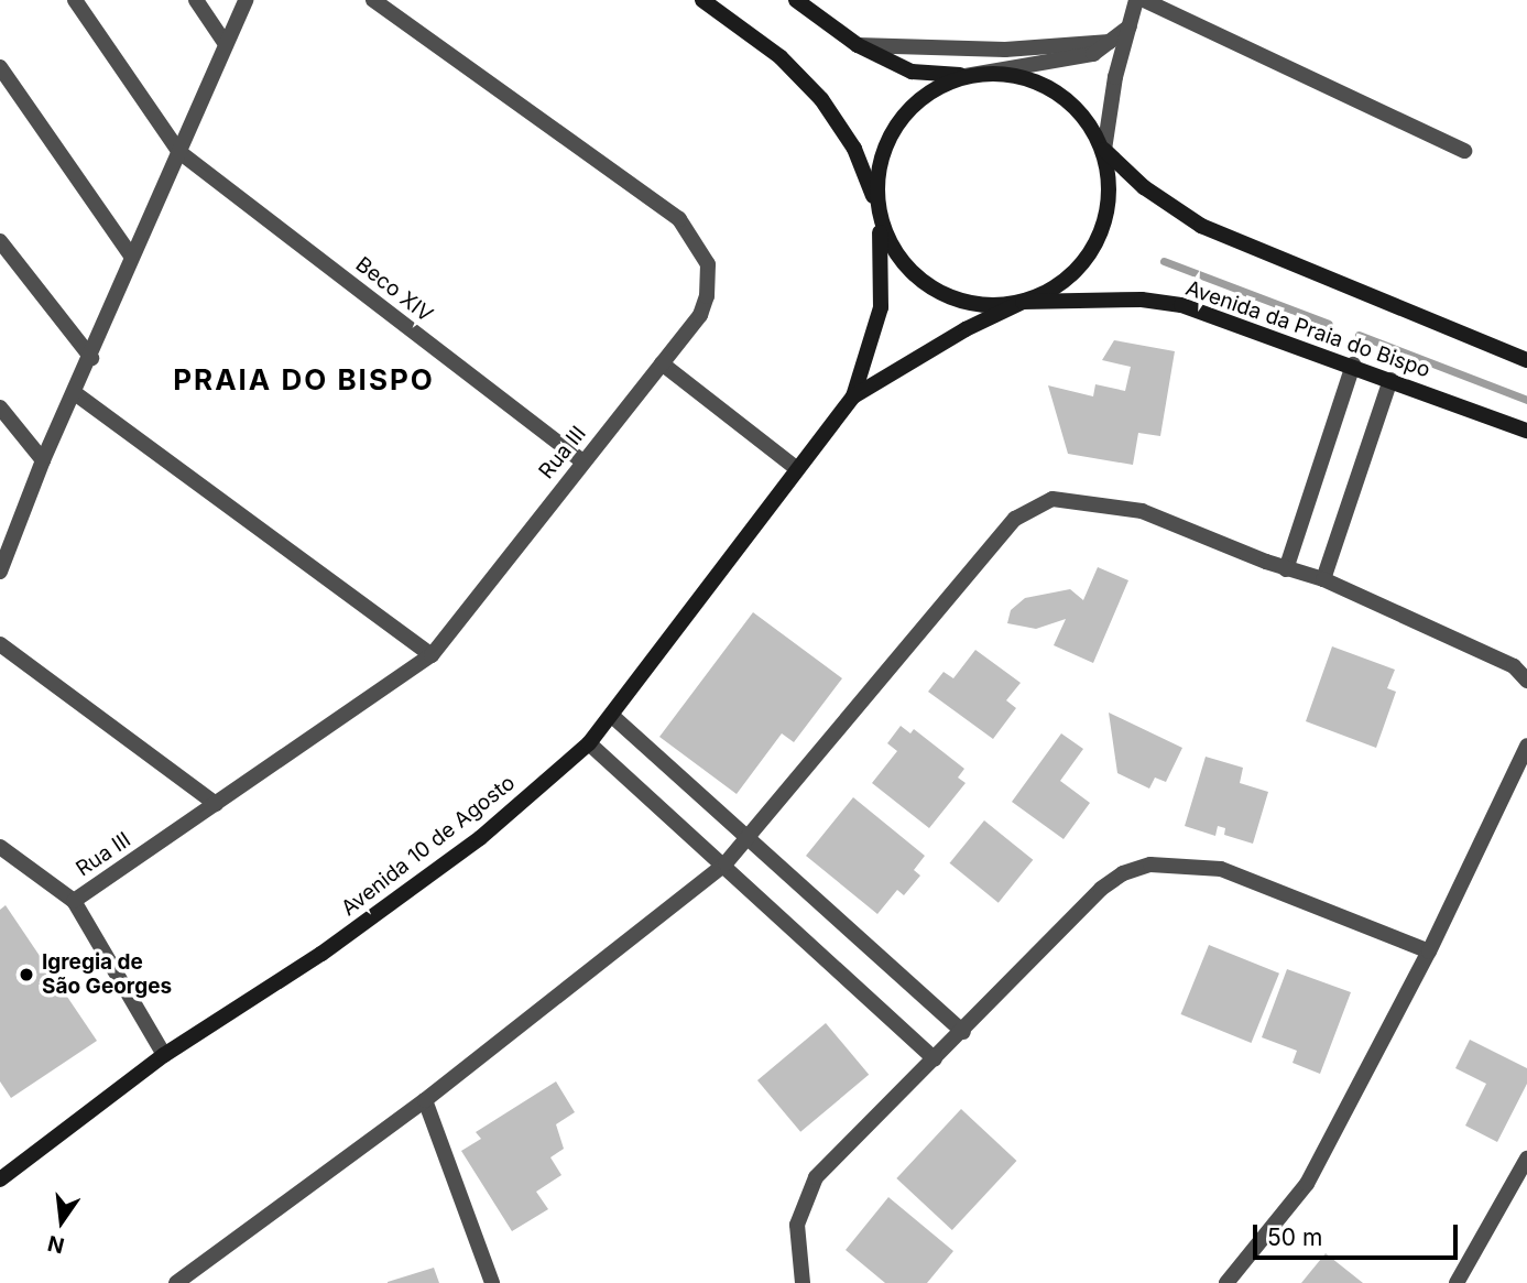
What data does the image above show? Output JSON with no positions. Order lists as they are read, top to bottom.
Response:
{
  "streets": {
    "street": [
      "Beco XIV",
      "Avenida da Praia do Bispo",
      "Rua III",
      "Avenida 10 de Agosto"
    ]
  },
  "crossings": [
    ["Beco XIV", "Rua III"],
    ["Avenida da Praia do Bispo", "Avenida 10 de Agosto"],
    ["Rua III", "Avenida 10 de Agosto"]
  ],
  "districts": ["PRAIA DO BISPO"],
  "places": ["Igregia de São Georges"],
  "scale_bar": "50 m",
  "north": "bottom"
}
